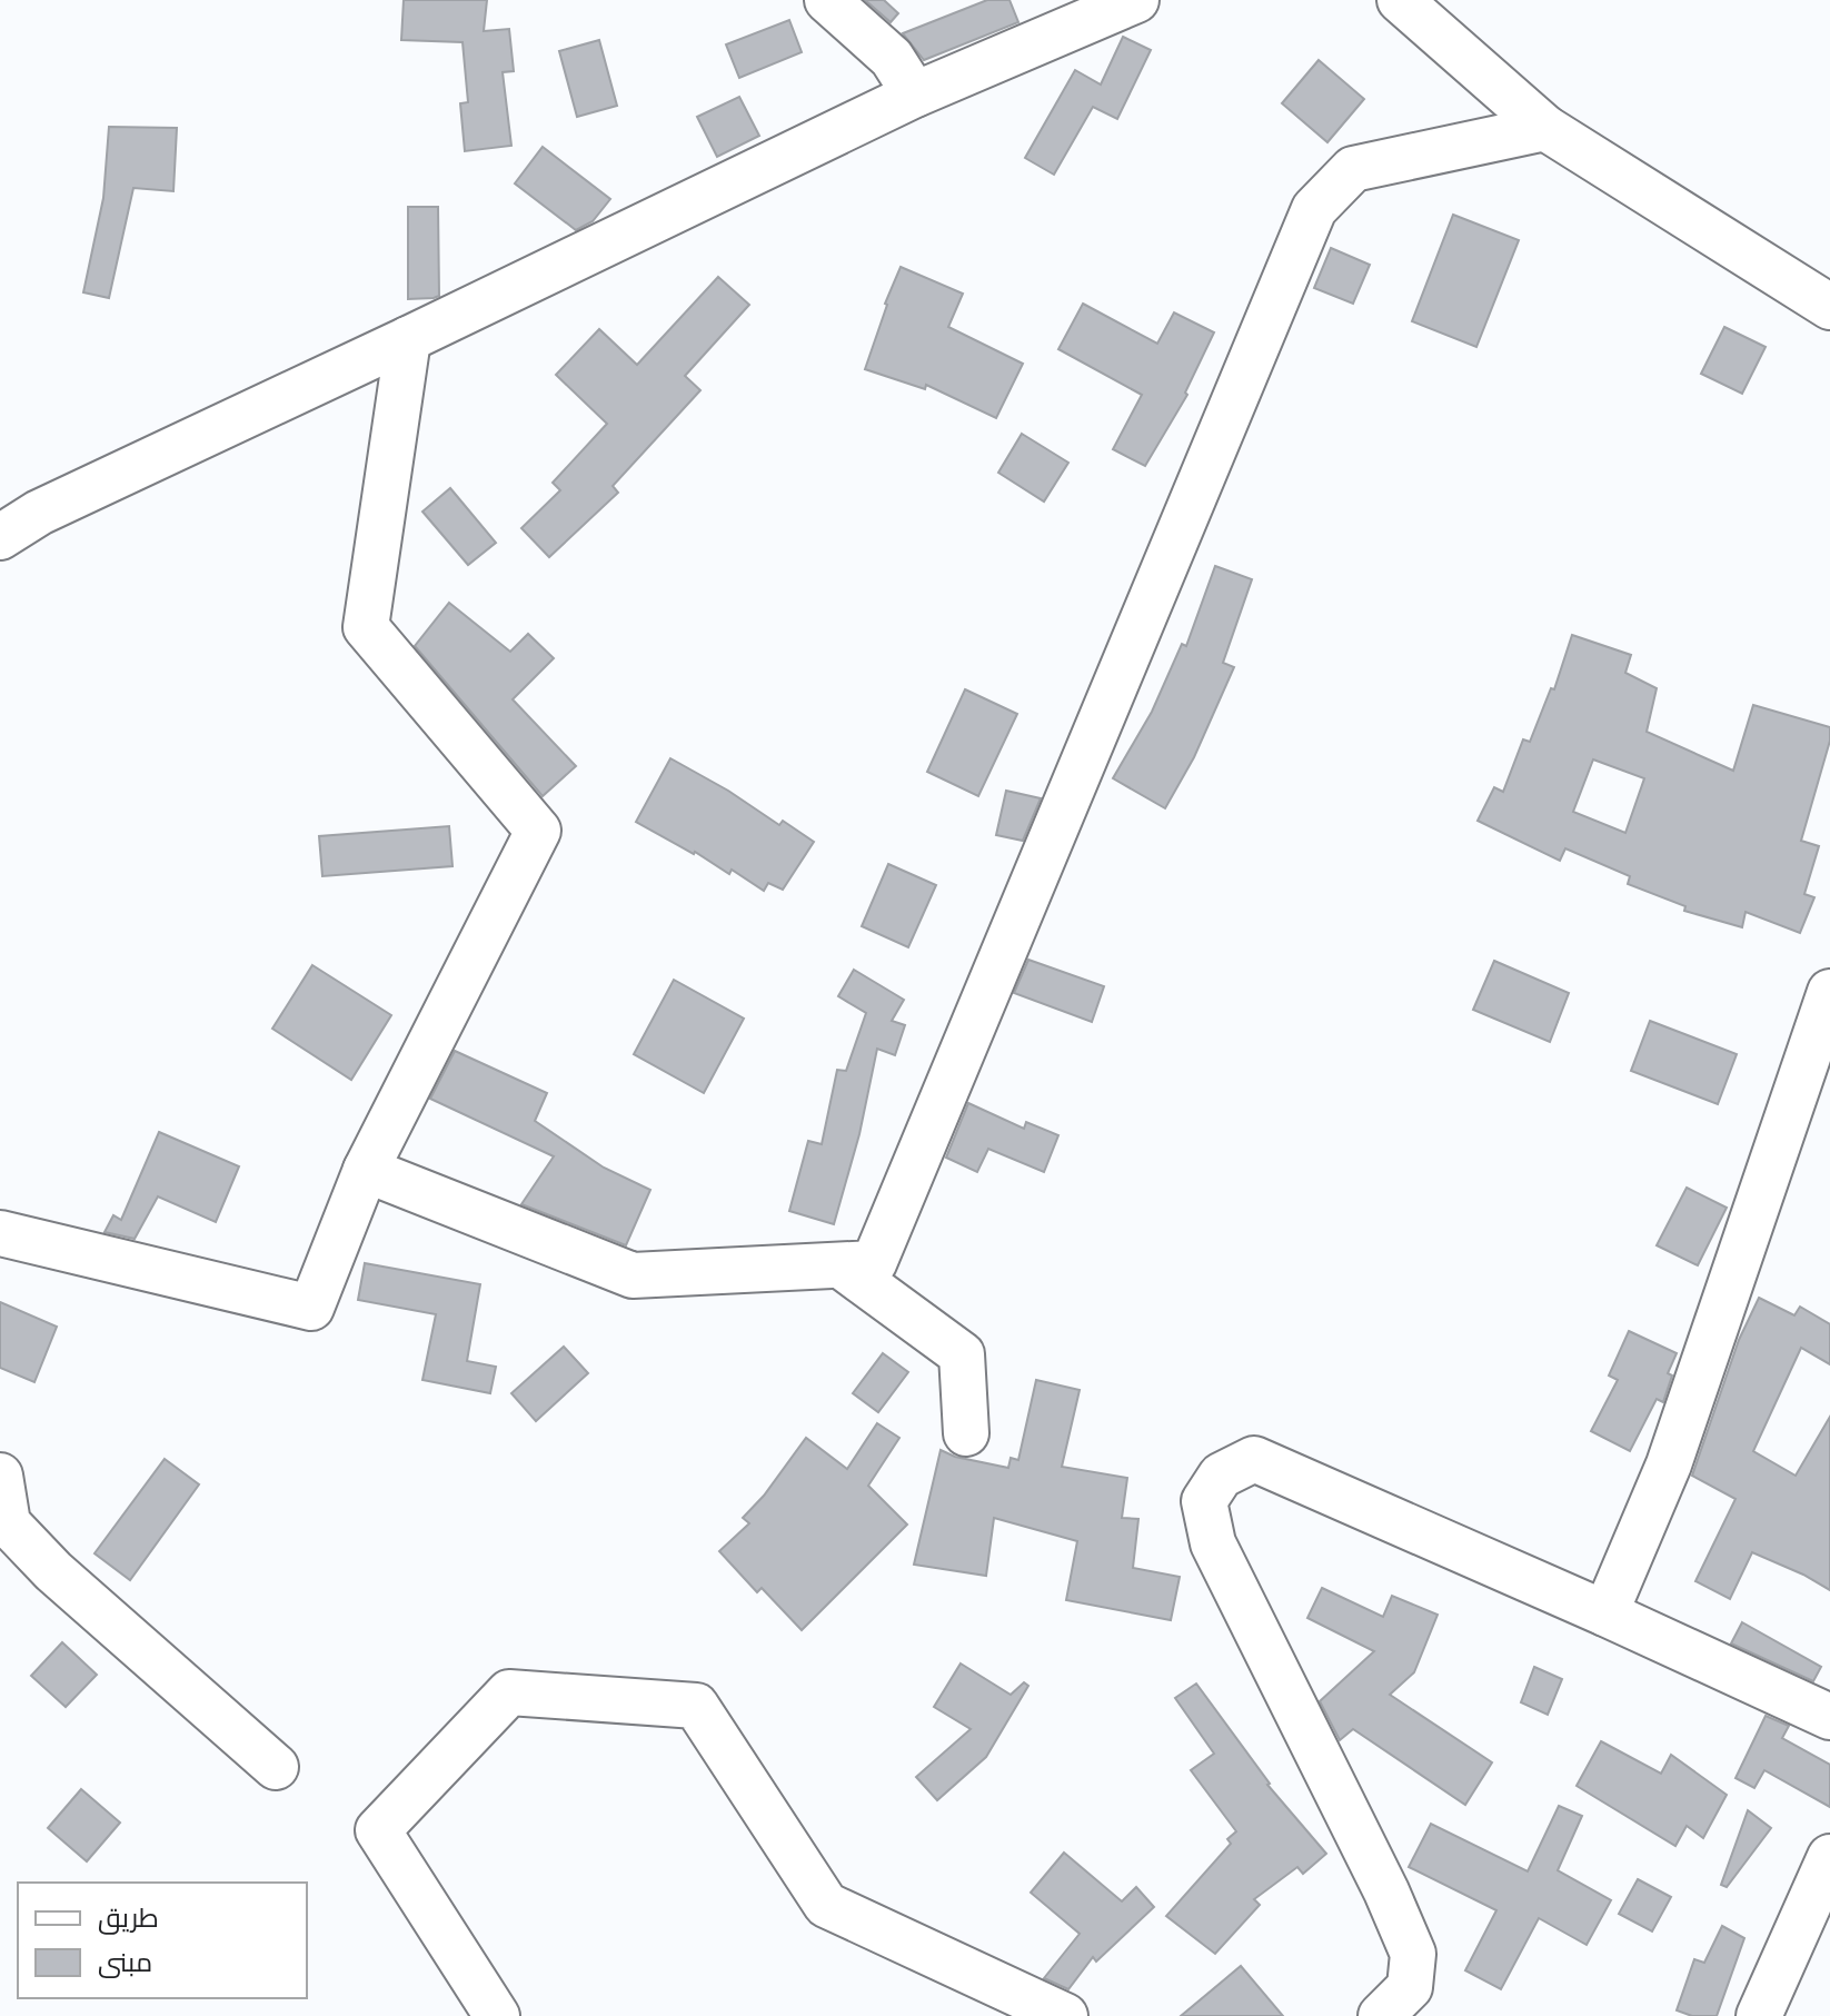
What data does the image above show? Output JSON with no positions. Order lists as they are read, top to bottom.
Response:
{
  "legend": ["طريق", "مبنى"]
}
